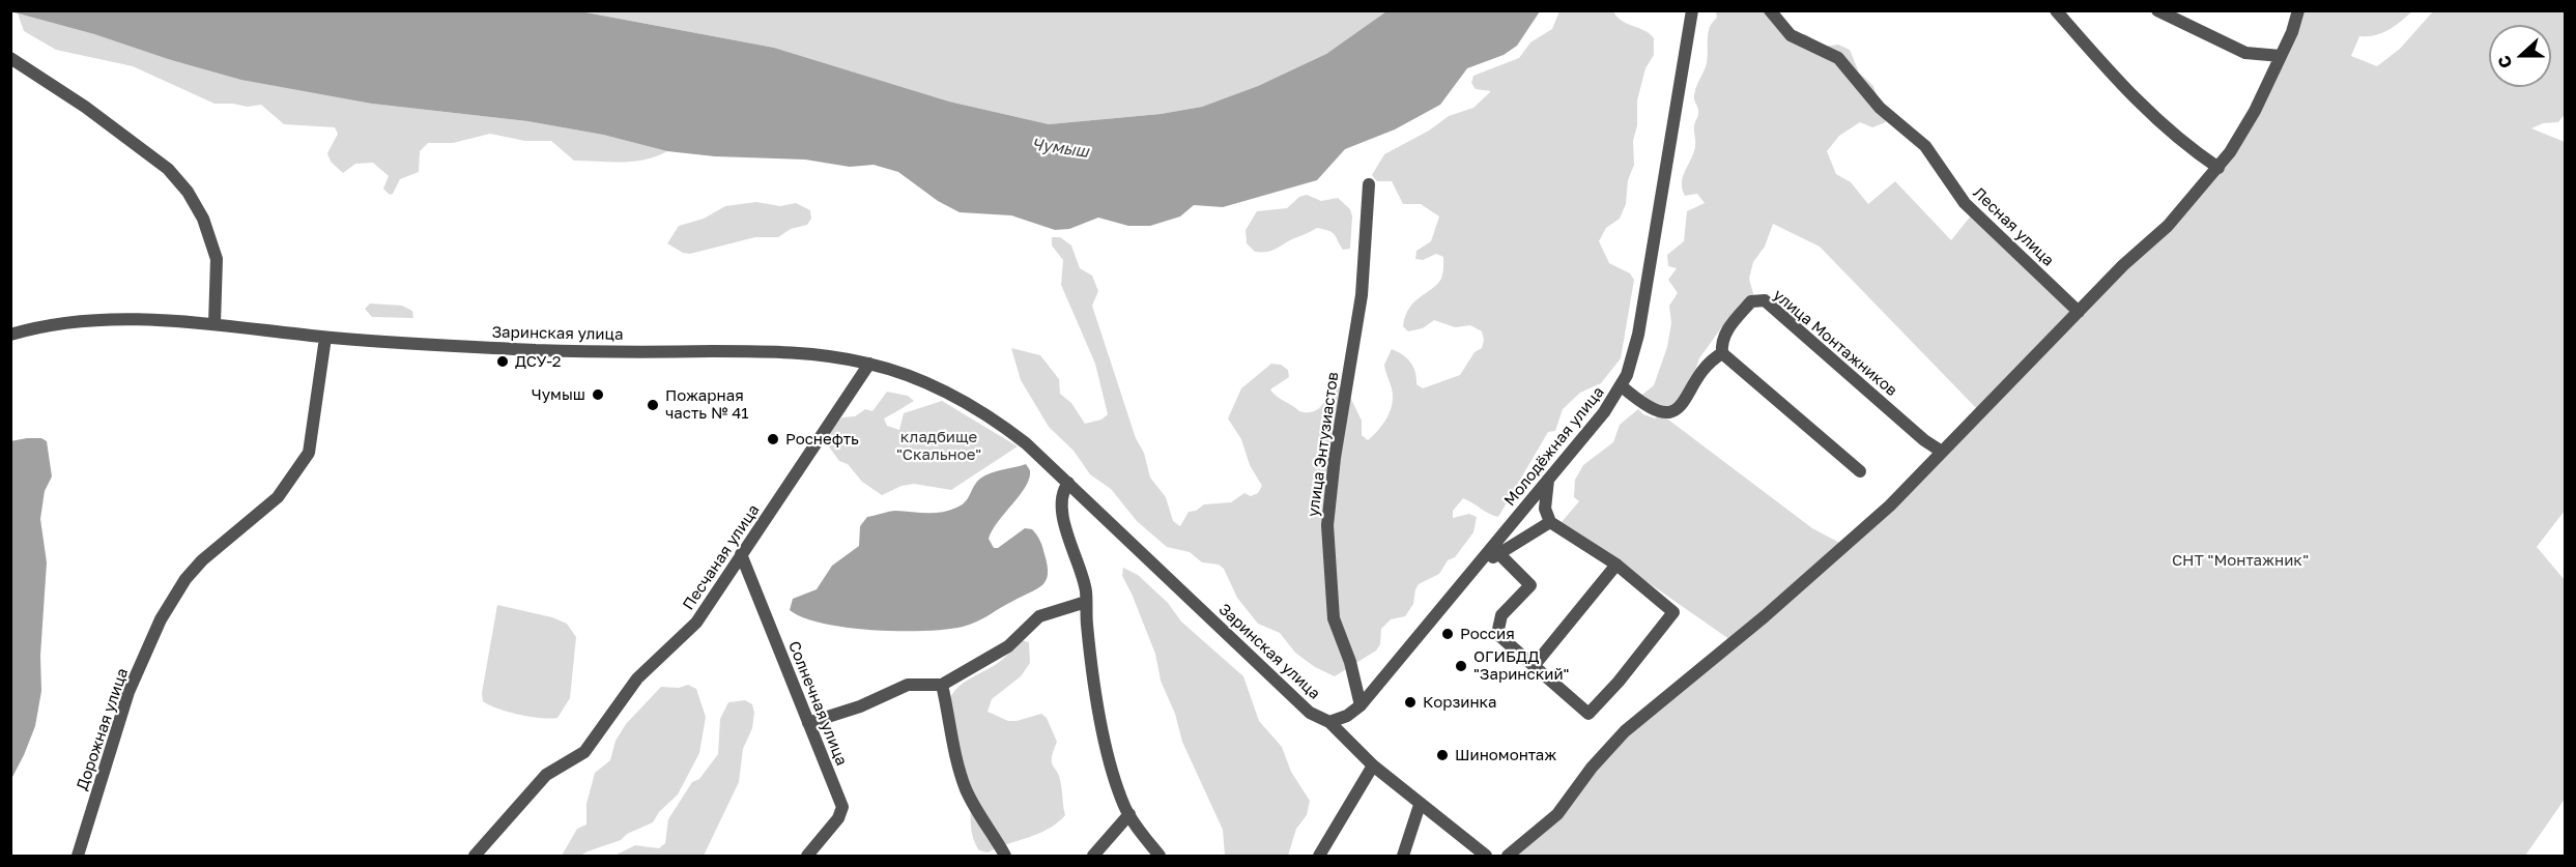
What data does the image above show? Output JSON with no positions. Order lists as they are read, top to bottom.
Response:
{
  "streets": {
    "street": [
      "Лесная улица",
      "Заринская улица",
      "улица Монтажников",
      "улица Энтузиастов",
      "Молодёжная улица",
      "Песчаная улица",
      "Солнечная улица",
      "Дорожная улица"
    ]
  },
  "crossings": [
    ["Заринская улица", "Молодёжная улица"],
    ["Заринская улица", "Песчаная улица"],
    ["Заринская улица", "Дорожная улица"],
    ["улица Энтузиастов", "Молодёжная улица"],
    ["Песчаная улица", "Солнечная улица"]
  ],
  "water": ["Чумыш"],
  "parks": ["кладбище \"Скальное\"", "СНТ \"Монтажник\""],
  "places": [
    "ДСУ-2",
    "Чумыш",
    "Пожарная часть № 41",
    "Роснефть",
    "Россия",
    "ОГИБДД \"Заринский\"",
    "Корзинка",
    "Шиномонтаж"
  ],
  "north": "left"
}
